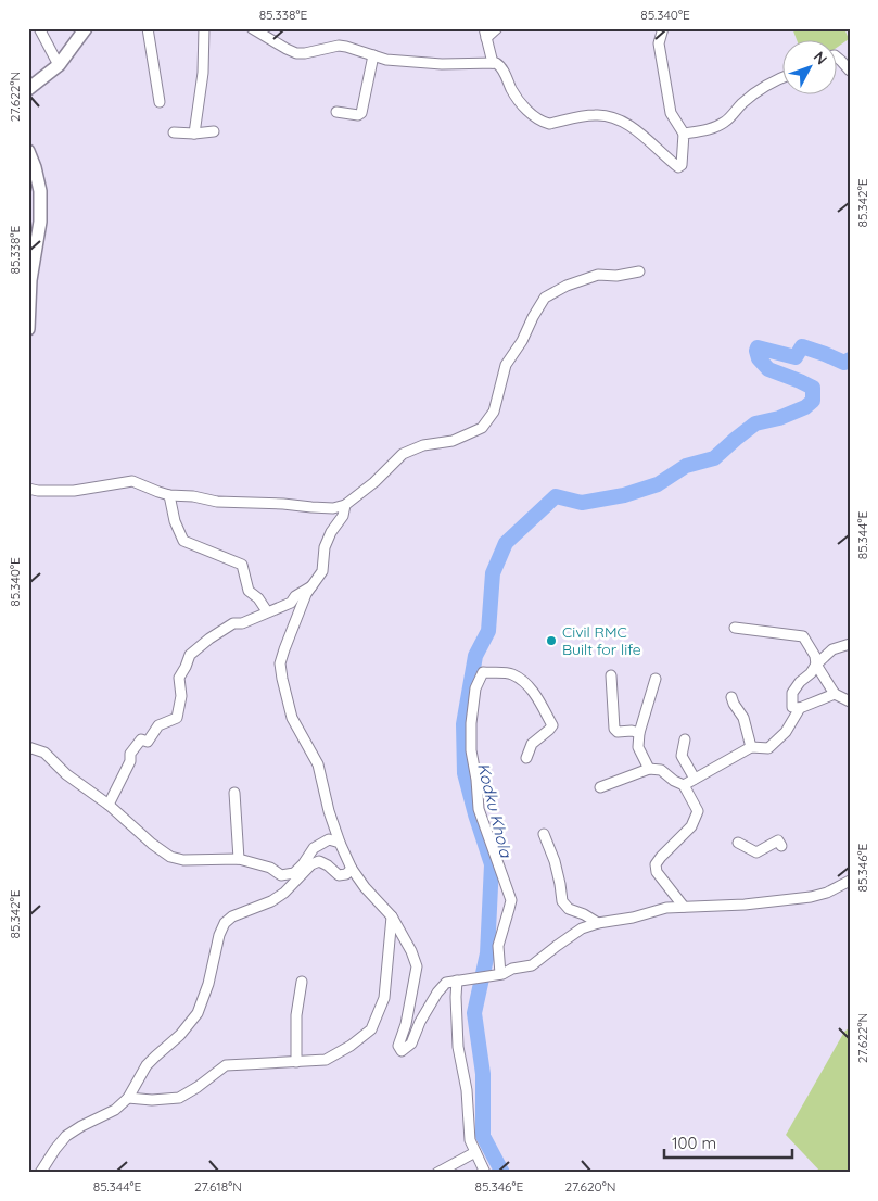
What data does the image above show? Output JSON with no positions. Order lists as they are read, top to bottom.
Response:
{
  "water": ["Kodku Khola"],
  "places": ["Civil RMC Built for life"],
  "scale_bar": "100 m",
  "north": "top right",
  "coordinates": [
    "85.338°E",
    "85.340°E",
    "27.622°N",
    "85.342°E",
    "85.344°E",
    "85.346°E",
    "27.618°N",
    "27.620°N"
  ]
}
